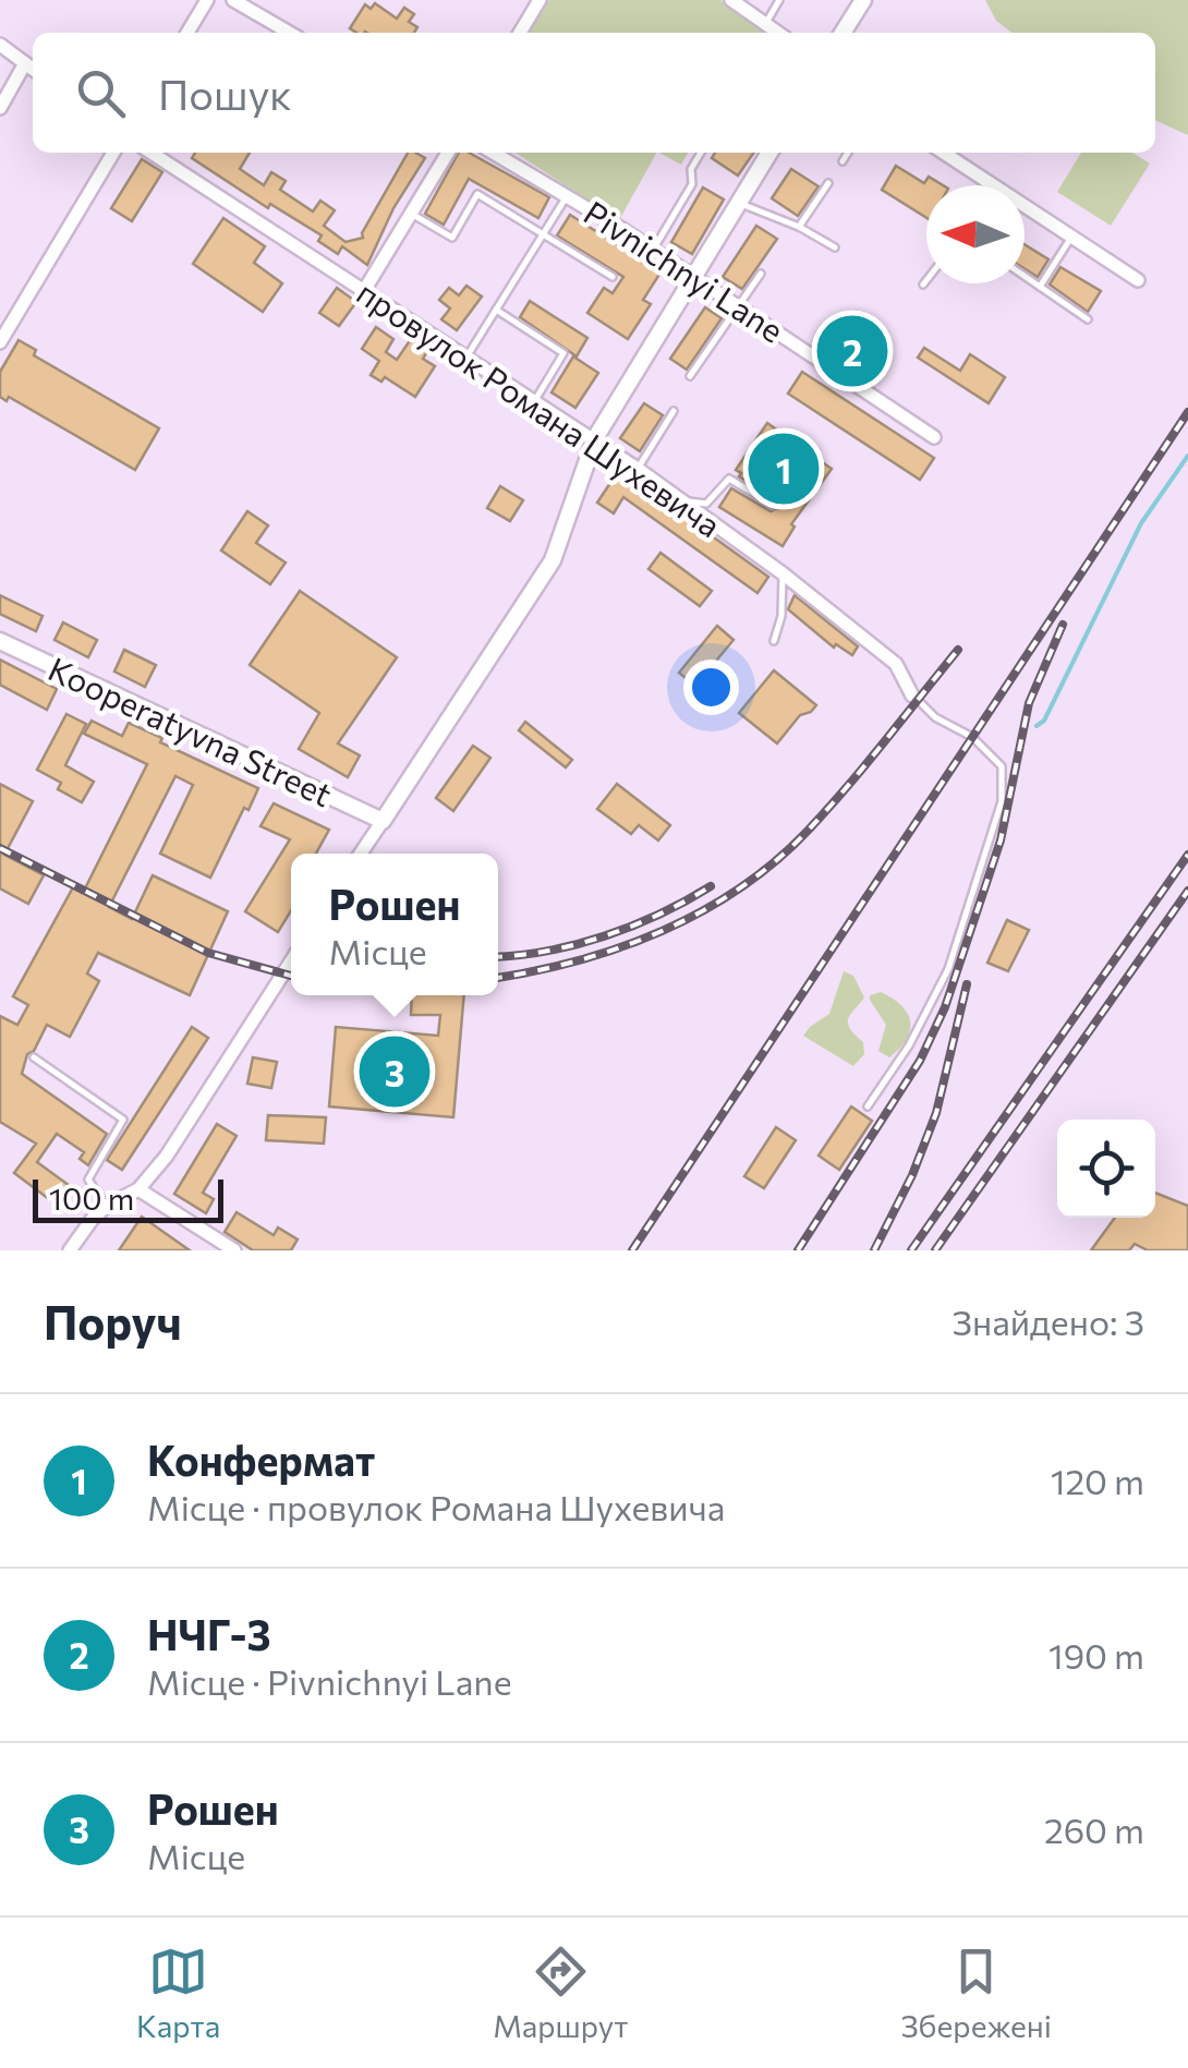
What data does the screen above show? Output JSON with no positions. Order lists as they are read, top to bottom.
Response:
{
  "streets": {
    "street": ["Pivnichnyi Lane", "провулок Романа Шухевича", "Kooperatyvna Street"]
  },
  "scale_bar": "100 m",
  "north": "left",
  "page": {
    "search": "Пошук",
    "pins": ["2", "1", "3"],
    "popup": ["Рошен", "Місце"],
    "scale": "100 m",
    "heading": ["Поруч", "Знайдено: 3"],
    "list": [
      {
        "mark": "1",
        "name": "Конфермат",
        "note": "Місце · провулок Романа Шухевича",
        "value": "120 m"
      },
      {
        "mark": "2",
        "name": "НЧГ-3",
        "note": "Місце · Pivnichnyi Lane",
        "value": "190 m"
      },
      {
        "mark": "3",
        "name": "Рошен",
        "note": "Місце",
        "value": "260 m"
      }
    ],
    "nav": ["Карта", "Маршрут", "Збережені"]
  }
}
